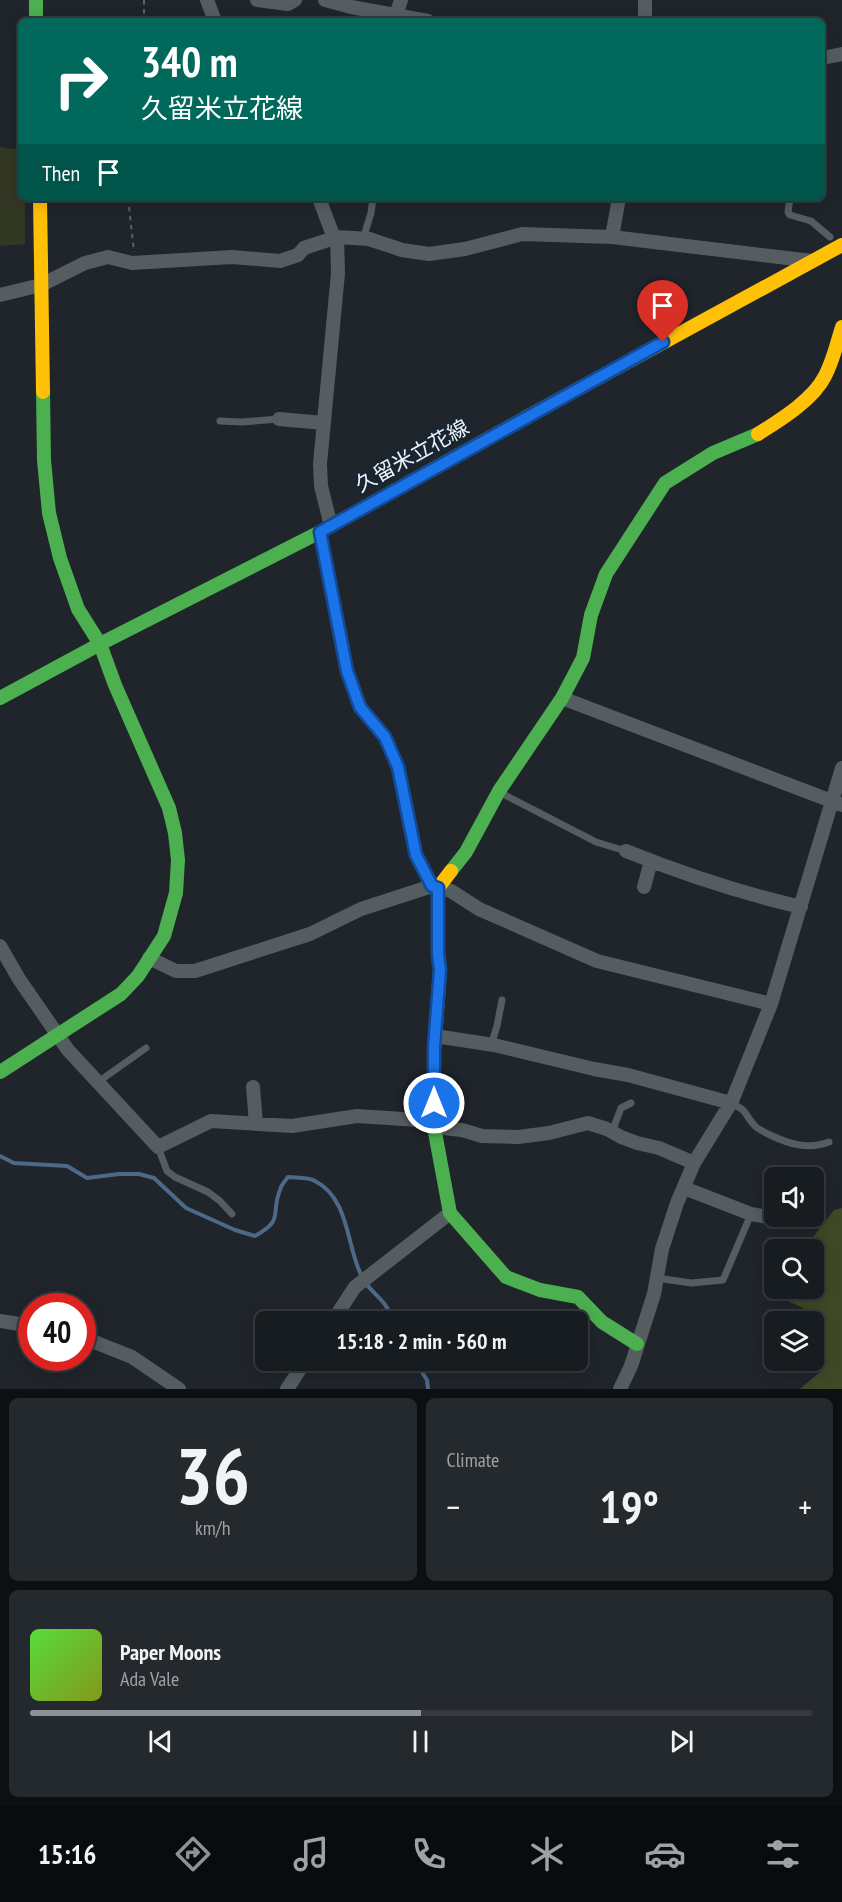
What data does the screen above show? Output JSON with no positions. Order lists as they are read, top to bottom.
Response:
{
  "streets": {
    "street": ["久留米立花線"]
  },
  "page": {
    "turn": ["340 m", "久留米立花線"],
    "then": "Then",
    "limit": "40",
    "trip": "15:18 · 2 min · 560 m",
    "tile": [
      ["36", "km/h"],
      "Climate"
    ],
    "heat": ["−", "19°", "+"],
    "song": ["Paper Moons", "Ada Vale"],
    "tabs": "15:16"
  }
}
